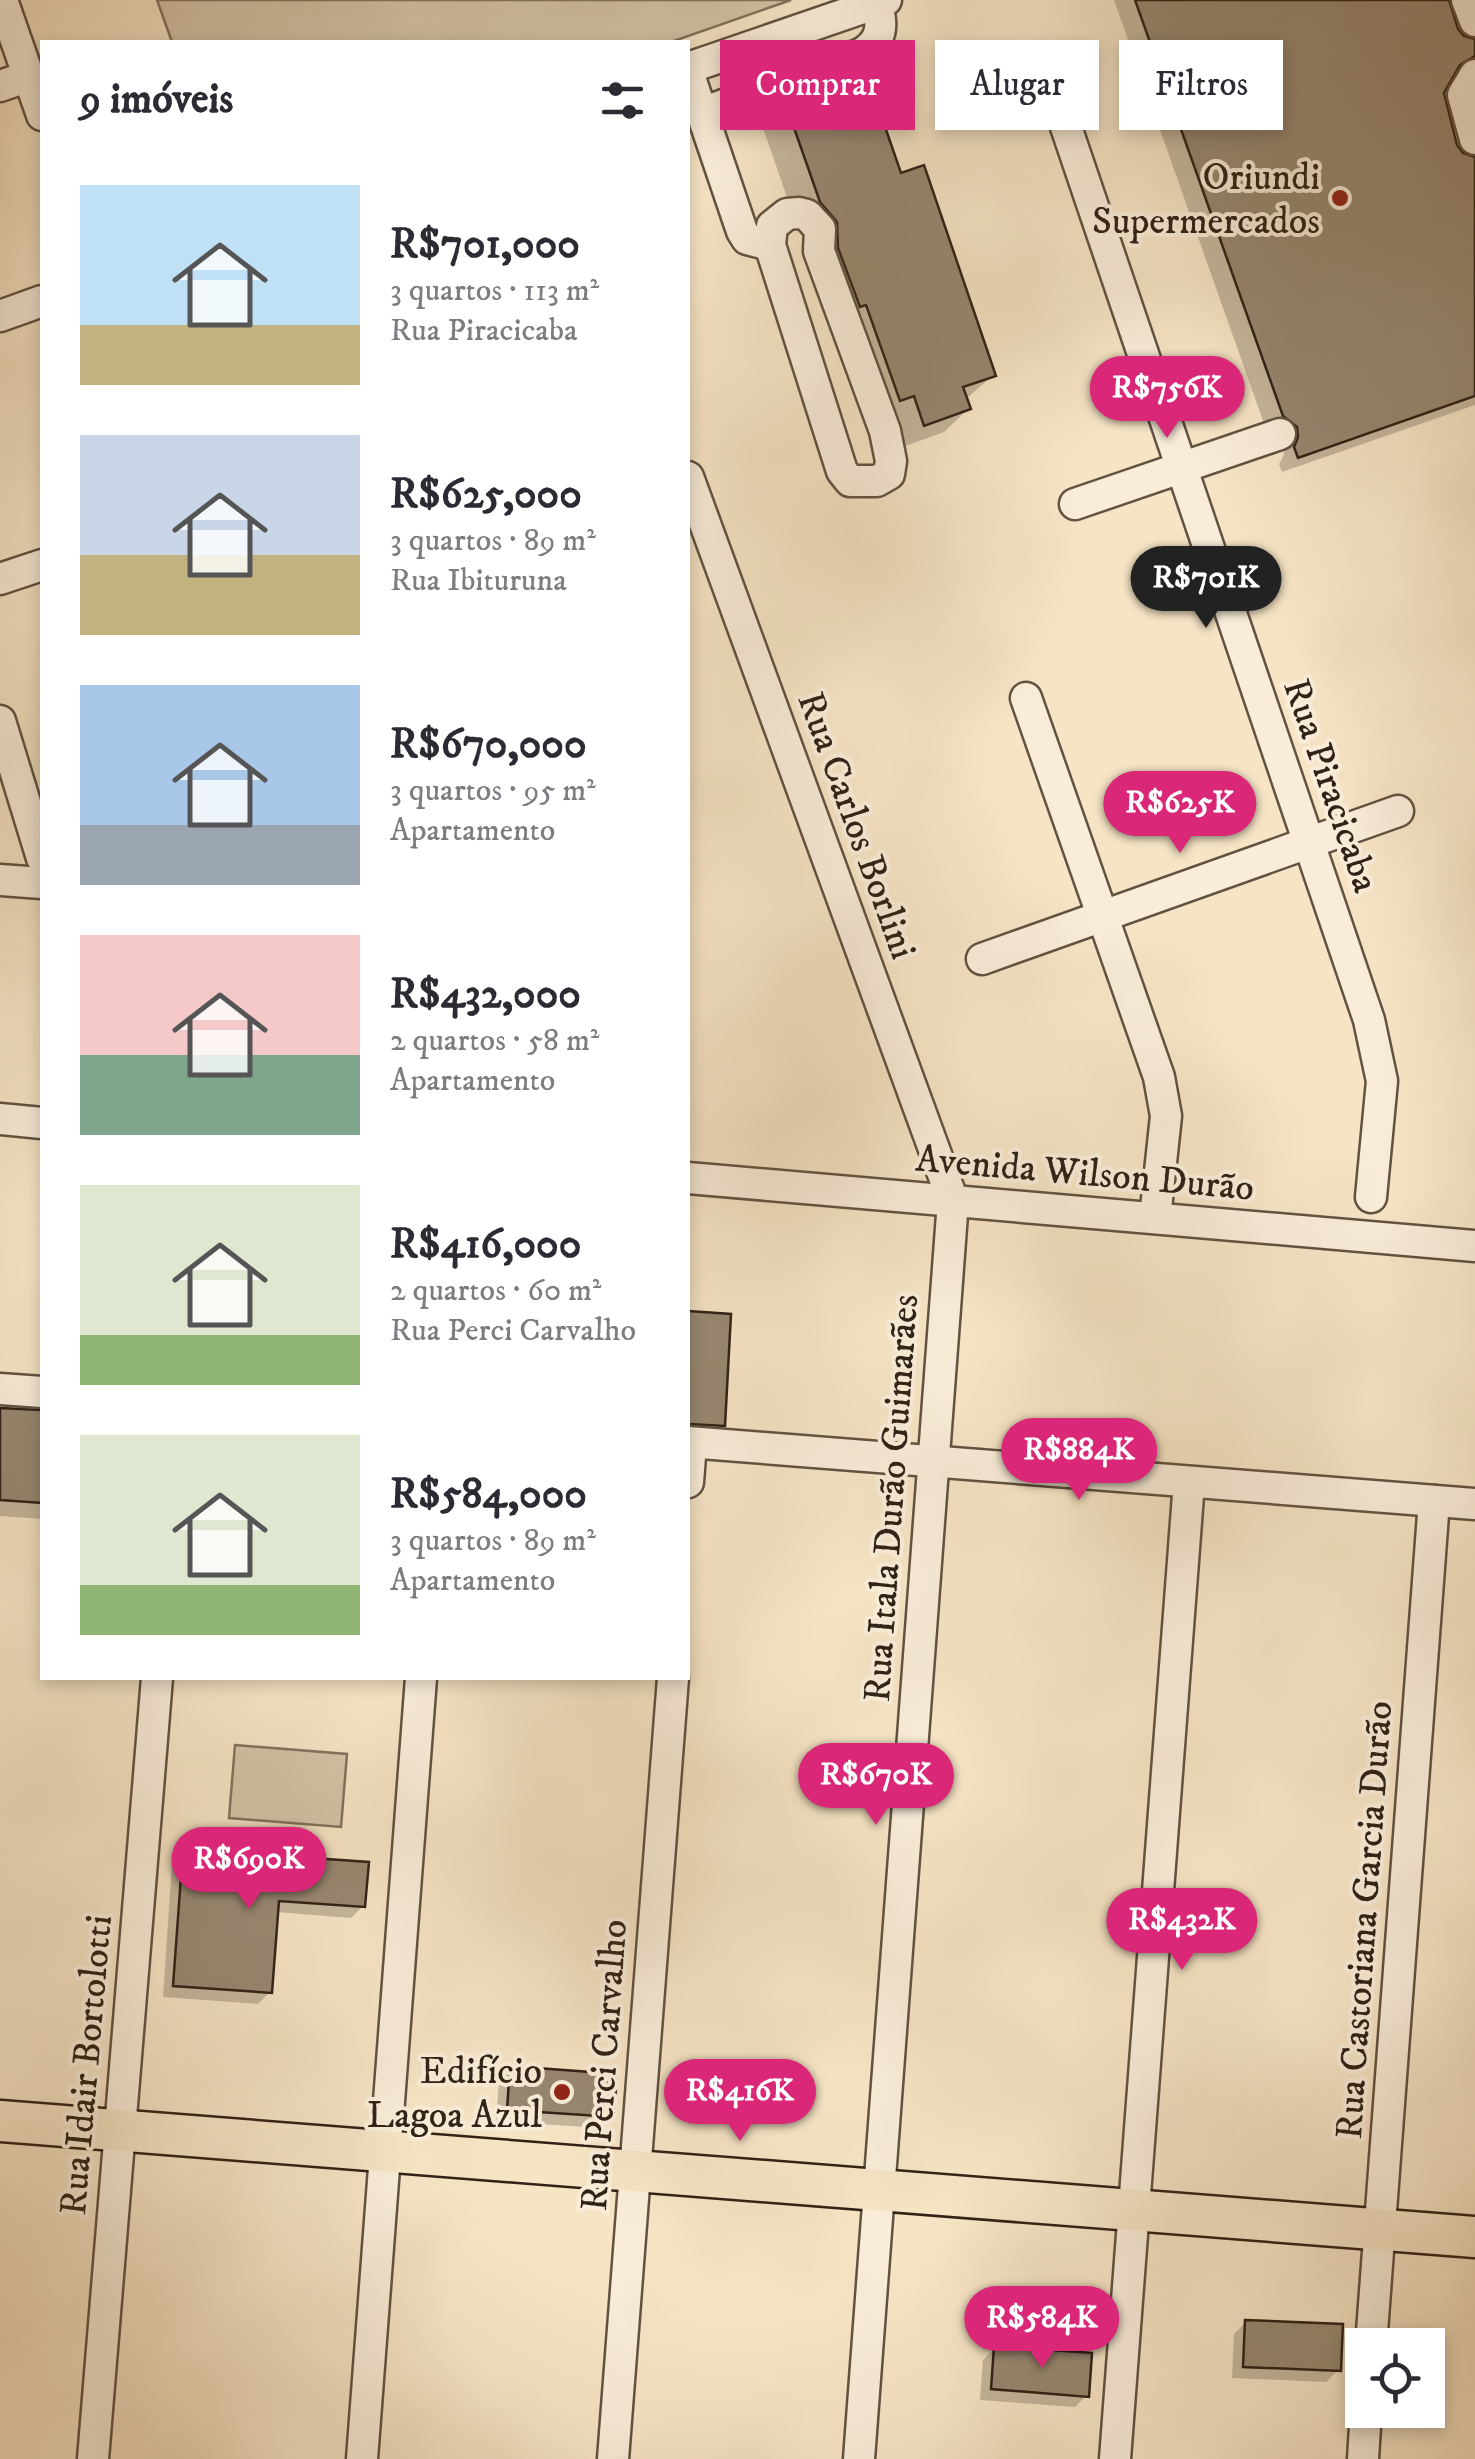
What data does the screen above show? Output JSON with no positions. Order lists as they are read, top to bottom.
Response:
{
  "streets": {
    "street": [
      "Rua Piracicaba",
      "Rua Carlos Borlini",
      "Avenida Wilson Durão",
      "Rua Itala Durão Guimarães",
      "Rua Castoriana Garcia Durão",
      "Rua Idair Bortolotti",
      "Rua Perci Carvalho"
    ]
  },
  "crossings": [
    ["Rua Carlos Borlini", "Avenida Wilson Durão"],
    ["Rua Carlos Borlini", "Rua Itala Durão Guimarães"],
    ["Avenida Wilson Durão", "Rua Itala Durão Guimarães"]
  ],
  "places": ["Oriundi Supermercados", "Edifício Lagoa Azul"],
  "page": {
    "chip": ["Comprar", "Alugar", "Filtros"],
    "heading": "9 imóveis",
    "list": [
      {
        "name": "R$701,000",
        "note": "3 quartos · 113 m² · Rua Piracicaba"
      },
      {
        "name": "R$625,000",
        "note": "3 quartos · 89 m² · Rua Ibituruna"
      },
      {
        "name": "R$670,000",
        "note": "3 quartos · 95 m² · Apartamento"
      },
      {
        "name": "R$432,000",
        "note": "2 quartos · 58 m² · Apartamento"
      },
      {
        "name": "R$416,000",
        "note": "2 quartos · 60 m² · Rua Perci Carvalho"
      },
      {
        "name": "R$584,000",
        "note": "3 quartos · 89 m² · Apartamento"
      }
    ],
    "price": [
      "R$756K",
      "R$701K",
      "R$625K",
      "R$884K",
      "R$670K",
      "R$690K",
      "R$432K",
      "R$416K",
      "R$584K"
    ]
  }
}
